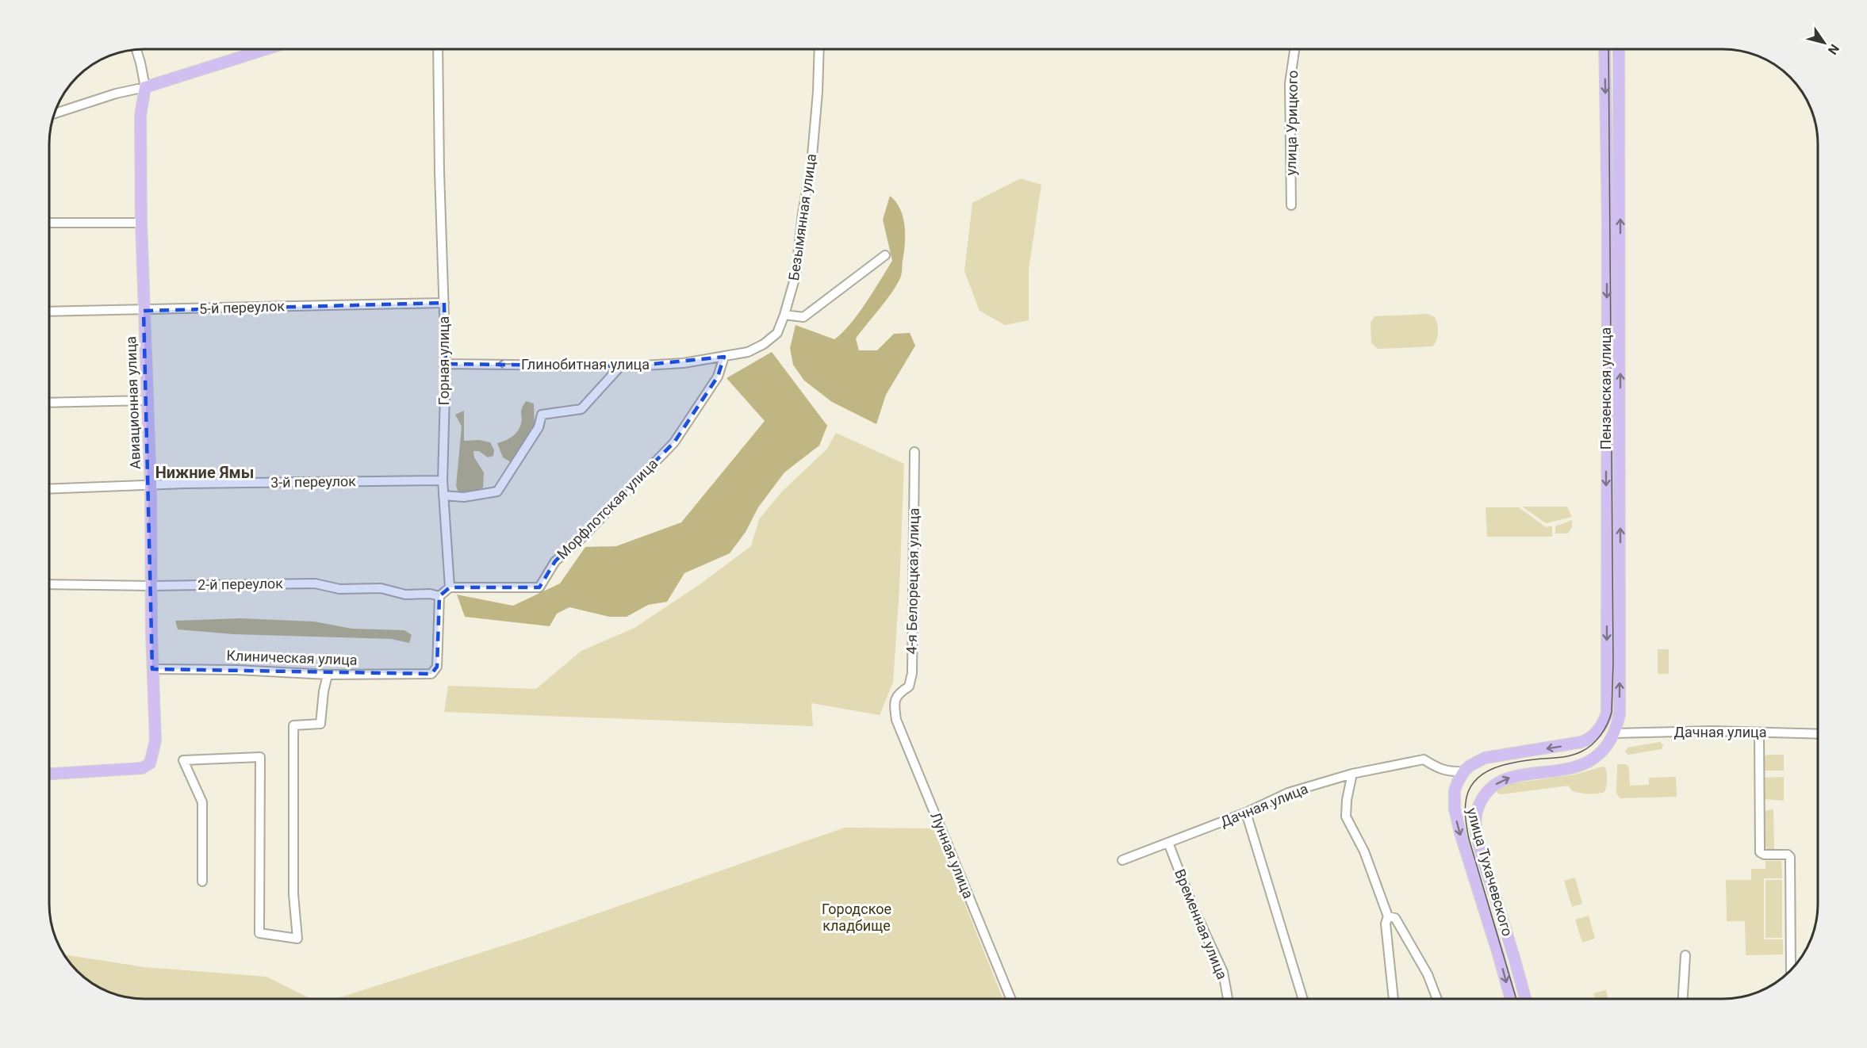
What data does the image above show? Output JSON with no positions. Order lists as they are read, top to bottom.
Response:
{
  "streets": {
    "main road": ["Пензенская улица", "Авиационная улица", "улица Тухачевского"],
    "street": [
      "улица Урицкого",
      "Безымянная улица",
      "5-й переулок",
      "Горная улица",
      "Глинобитная улица",
      "3-й переулок",
      "Морфлотская улица",
      "4-я Белорецкая улица",
      "2-й переулок",
      "Клиническая улица",
      "Дачная улица",
      "Лунная улица",
      "Временная улица"
    ]
  },
  "crossings": [
    ["Безымянная улица", "Глинобитная улица"],
    ["Безымянная улица", "Морфлотская улица"],
    ["5-й переулок", "Горная улица"],
    ["5-й переулок", "Авиационная улица"],
    ["Горная улица", "Глинобитная улица"],
    ["Горная улица", "3-й переулок"],
    ["Горная улица", "Морфлотская улица"],
    ["Глинобитная улица", "Морфлотская улица"],
    ["Пензенская улица", "Дачная улица"],
    ["Пензенская улица", "улица Тухачевского"],
    ["Авиационная улица", "3-й переулок"],
    ["Авиационная улица", "2-й переулок"],
    ["Авиационная улица", "Клиническая улица"],
    ["4-я Белорецкая улица", "Лунная улица"],
    ["2-й переулок", "Клиническая улица"],
    ["Дачная улица", "улица Тухачевского"],
    ["Дачная улица", "Временная улица"]
  ],
  "one_way": ["Глинобитная улица"],
  "districts": ["Нижние Ямы"],
  "parks": ["Городское кладбище"],
  "north": "bottom right"
}
